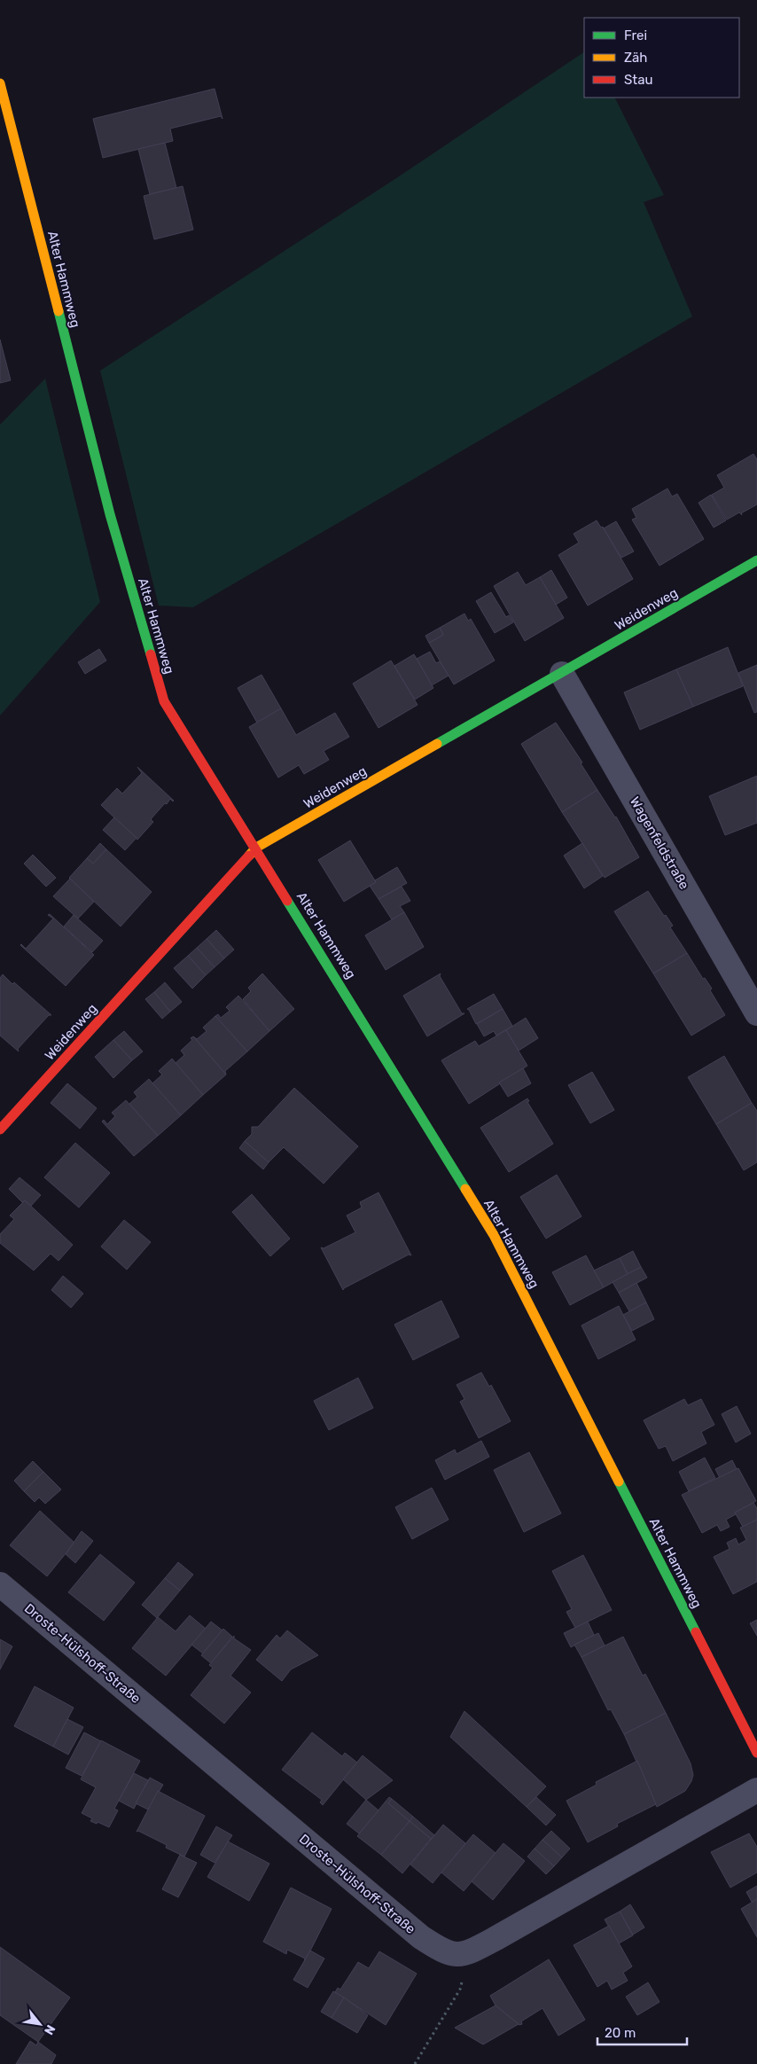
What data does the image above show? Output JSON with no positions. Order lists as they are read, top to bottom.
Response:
{
  "streets": {
    "street": [
      "Alter Hammweg",
      "Weidenweg",
      "Wagenfeldstraße",
      "Droste-Hülshoff-Straße"
    ]
  },
  "crossings": [
    ["Alter Hammweg", "Weidenweg"],
    ["Weidenweg", "Wagenfeldstraße"]
  ],
  "legend": ["Frei", "Zäh", "Stau"],
  "scale_bar": "20 m",
  "north": "bottom right"
}
